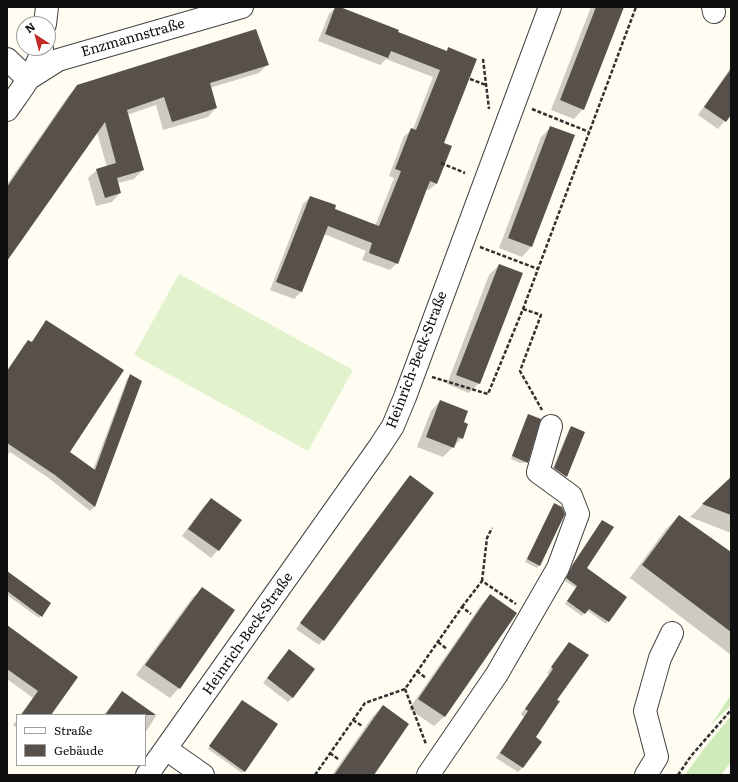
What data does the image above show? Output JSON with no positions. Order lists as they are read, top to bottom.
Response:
{
  "streets": {
    "street": ["Enzmannstraße", "Heinrich-Beck-Straße"]
  },
  "legend": ["Straße", "Gebäude"],
  "north": "top left"
}
